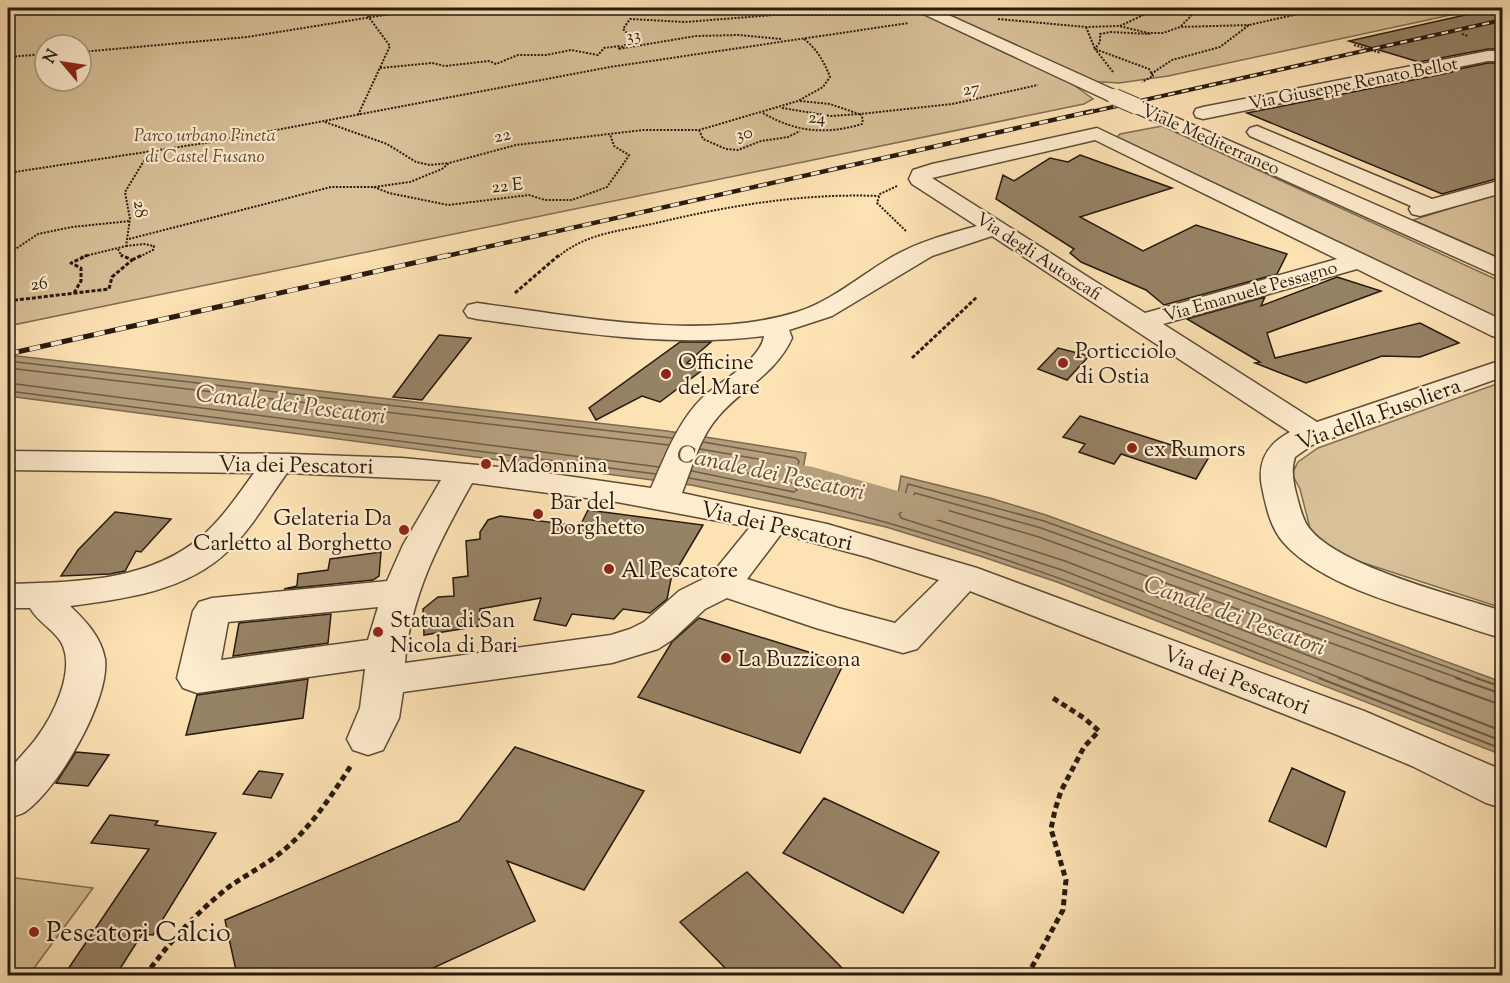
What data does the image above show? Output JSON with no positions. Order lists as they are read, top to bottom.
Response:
{
  "streets": {
    "street": [
      "Via Giuseppe Renato Bellot",
      "Viale Mediterraneo",
      "Via degli Autoscafi",
      "Via Emanuele Pessagno",
      "Via della Fusoliera",
      "Via dei Pescatori"
    ],
    "path": [
      "33",
      "27",
      "24",
      "30",
      "22",
      "22 E",
      "28",
      "26"
    ]
  },
  "crossings": [
    ["27", "24"],
    ["27", "22"],
    ["27", "Viale Mediterraneo"],
    ["24", "30"],
    ["24", "22"],
    ["30", "22"],
    ["22", "22 E"],
    ["22", "28"],
    ["Viale Mediterraneo", "Via degli Autoscafi"],
    ["Viale Mediterraneo", "Via Emanuele Pessagno"],
    ["Via degli Autoscafi", "Via Emanuele Pessagno"],
    ["Via degli Autoscafi", "Via della Fusoliera"]
  ],
  "water": ["Canale dei Pescatori"],
  "parks": ["Parco urbano Pineta di Castel Fusano"],
  "places": [
    "Porticciolo di Ostia",
    "Officine del Mare",
    "ex Rumors",
    "Madonnina",
    "Bar del Borghetto",
    "Gelateria Da Carletto al Borghetto",
    "Al Pescatore",
    "Statua di San Nicola di Bari",
    "La Buzzicona",
    "Pescatori Calcio"
  ],
  "north": "top left"
}
